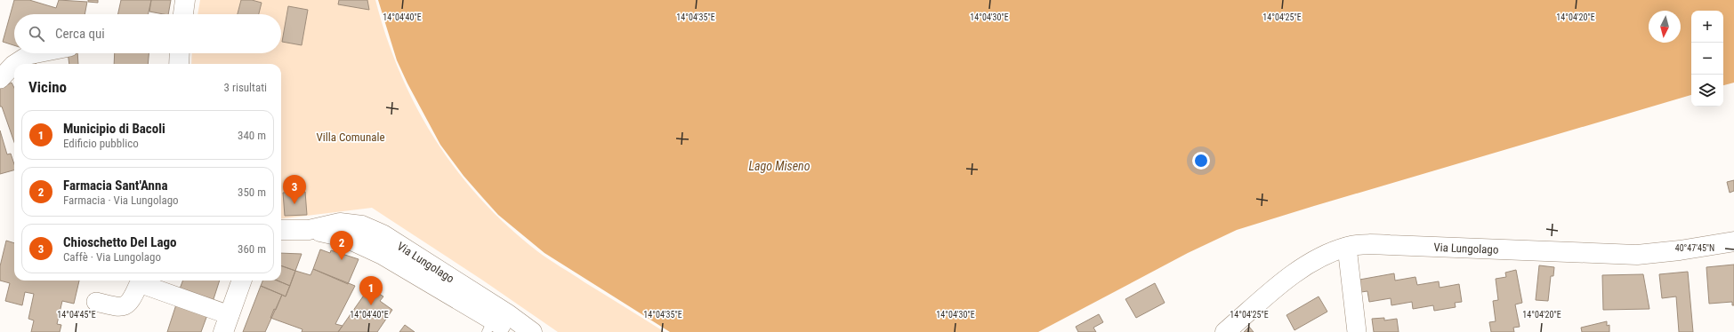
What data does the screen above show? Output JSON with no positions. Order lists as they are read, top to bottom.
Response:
{
  "streets": {
    "main road": ["Via Lungolago"]
  },
  "water": ["Lago Miseno"],
  "parks": ["Villa Comunale"],
  "north": "bottom",
  "page": {
    "map_buttons": ["+", "−"],
    "search": "Cerca qui",
    "heading": ["Vicino", "3 risultati"],
    "list": [
      {
        "mark": "1",
        "name": "Municipio di Bacoli",
        "note": "Edificio pubblico",
        "value": "340 m"
      },
      {
        "mark": "2",
        "name": "Farmacia Sant'Anna",
        "note": "Farmacia · Via Lungolago",
        "value": "350 m"
      },
      {
        "mark": "3",
        "name": "Chioschetto Del Lago",
        "note": "Caffè · Via Lungolago",
        "value": "360 m"
      }
    ],
    "pins": ["3", "2", "1"]
  },
  "coordinates": [
    "14°04'40\"E",
    "14°04'35\"E",
    "14°04'30\"E",
    "14°04'25\"E",
    "14°04'20\"E",
    "40°47'45\"N",
    "14°04'45\"E"
  ]
}
